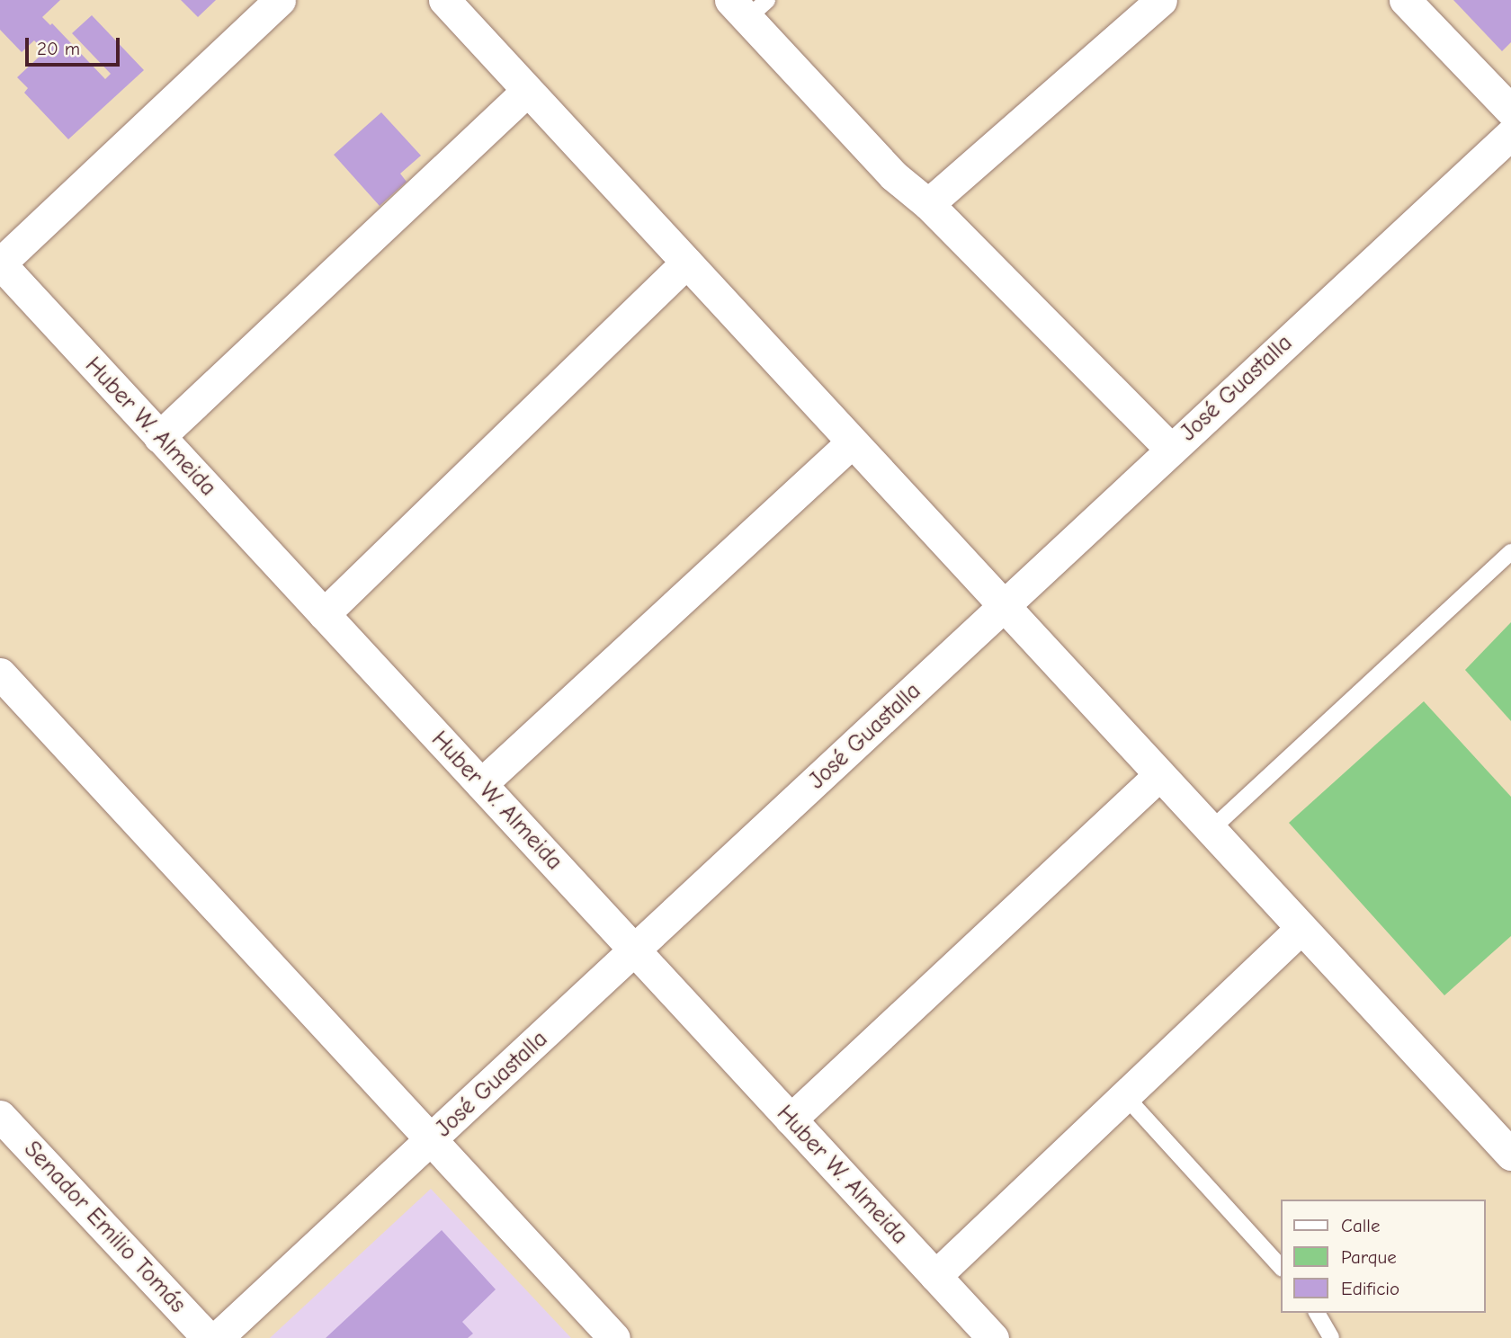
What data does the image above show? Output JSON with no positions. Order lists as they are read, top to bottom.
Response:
{
  "streets": {
    "street": ["José Guastalla", "Huber W. Almeida", "Senador Emilio Tomás"]
  },
  "crossings": [
    ["José Guastalla", "Huber W. Almeida"]
  ],
  "legend": ["Calle", "Parque", "Edificio"],
  "scale_bar": "20 m"
}
